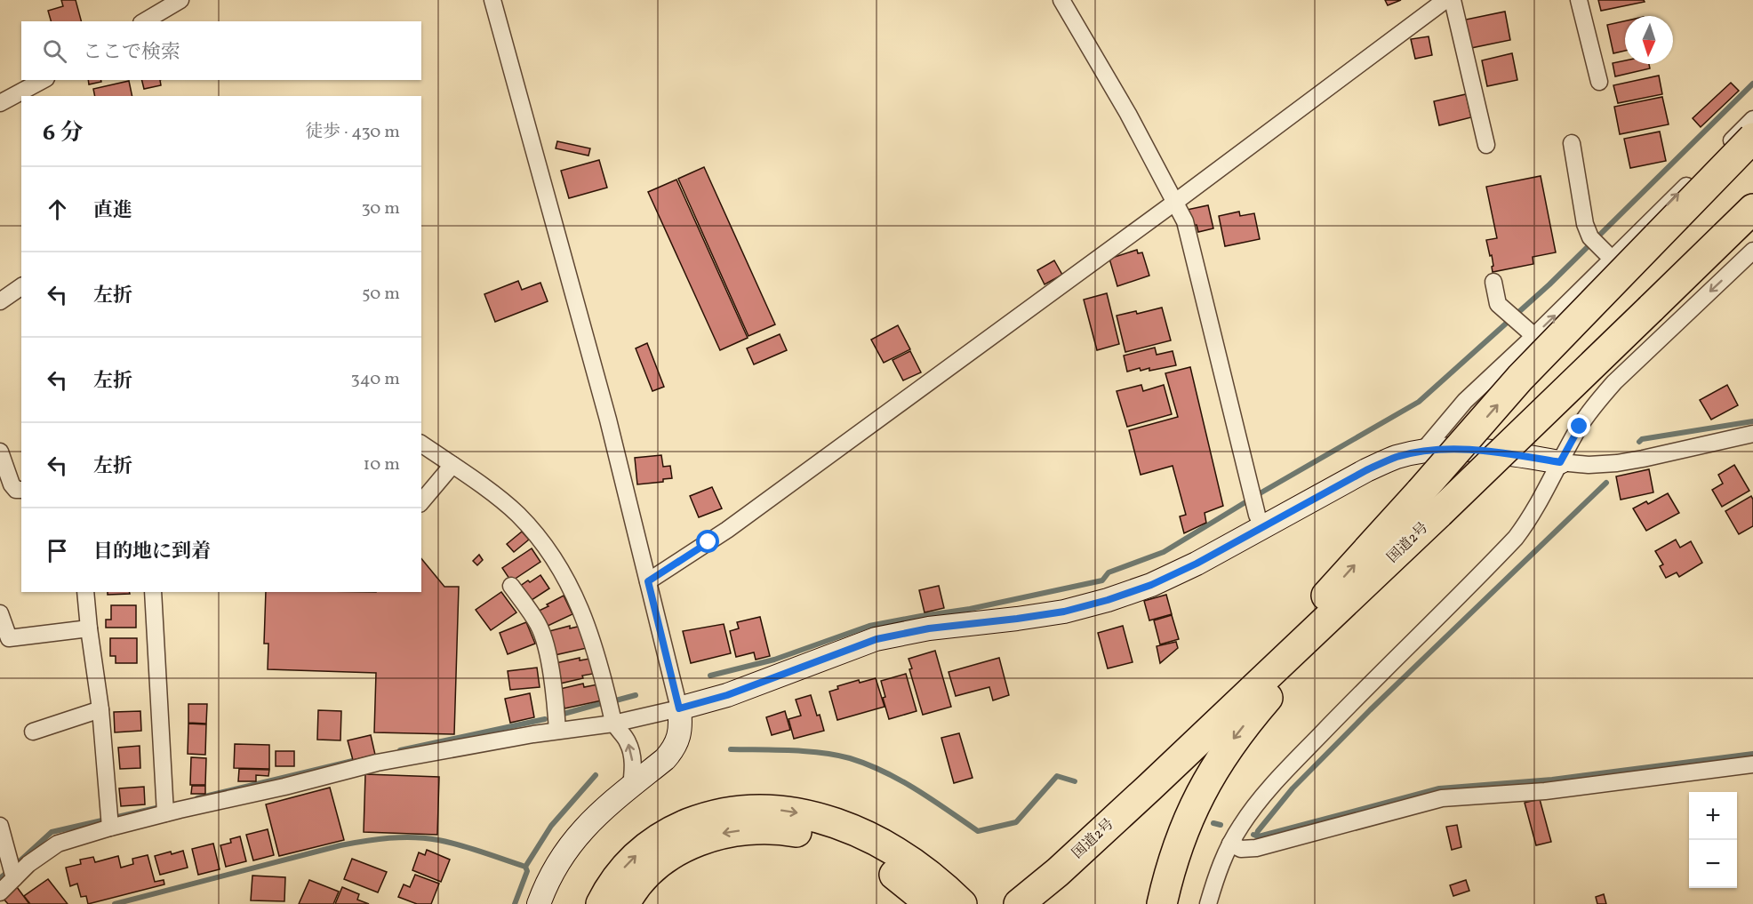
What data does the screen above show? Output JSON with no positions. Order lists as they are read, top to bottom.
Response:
{
  "streets": {
    "highway": ["国道2号"]
  },
  "north": "bottom",
  "page": {
    "search": "ここで検索",
    "heading": ["6 分", "徒歩 · 430 m"],
    "list": [
      ["直進", "30 m"],
      ["左折", "50 m"],
      ["左折", "340 m"],
      ["左折", "10 m"],
      "目的地に到着"
    ],
    "map_buttons": ["+", "−"]
  }
}
